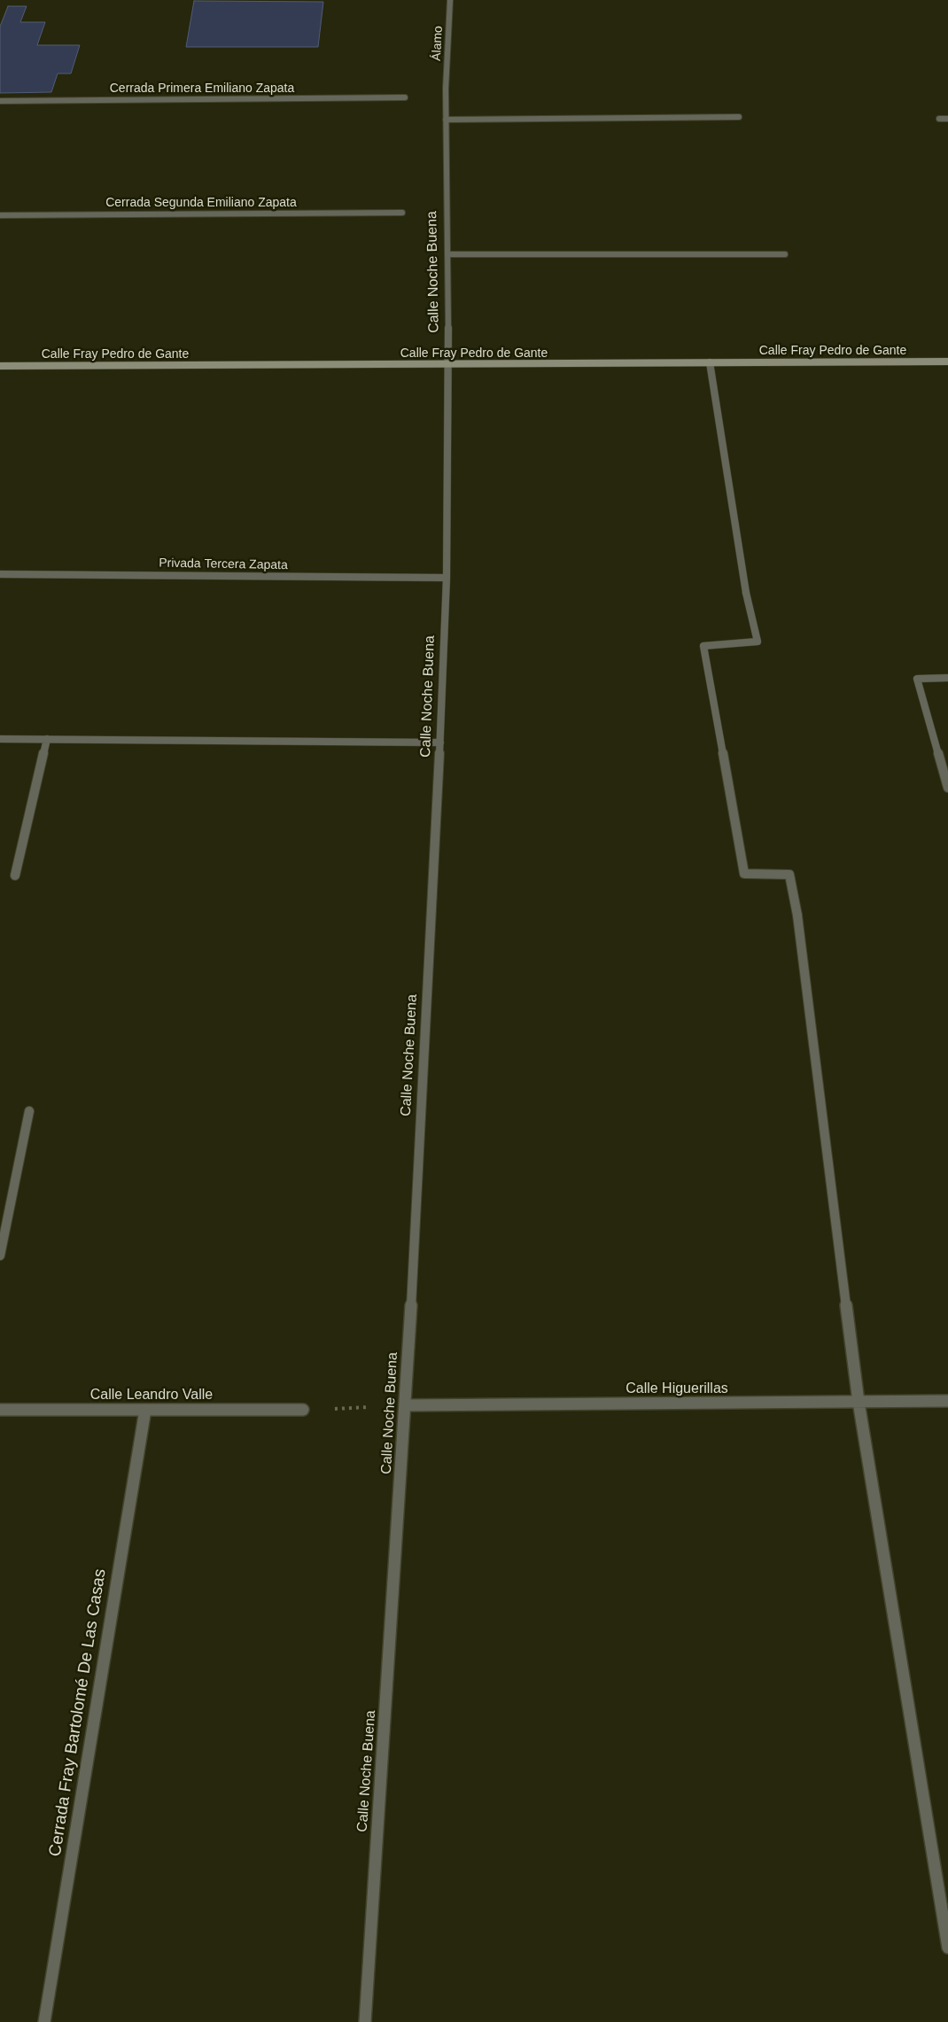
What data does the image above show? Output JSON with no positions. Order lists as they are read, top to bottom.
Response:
{
  "streets": {
    "main road": ["Calle Fray Pedro de Gante"],
    "street": [
      "Álamo",
      "Cerrada Primera Emiliano Zapata",
      "Cerrada Segunda Emiliano Zapata",
      "Calle Noche Buena",
      "Privada Tercera Zapata",
      "Calle Higuerillas",
      "Calle Leandro Valle",
      "Cerrada Fray Bartolomé De Las Casas"
    ]
  },
  "crossings": [
    ["Álamo", "Calle Noche Buena"],
    ["Calle Noche Buena", "Calle Fray Pedro de Gante"],
    ["Calle Noche Buena", "Privada Tercera Zapata"],
    ["Calle Noche Buena", "Calle Higuerillas"],
    ["Calle Leandro Valle", "Cerrada Fray Bartolomé De Las Casas"]
  ]
}
